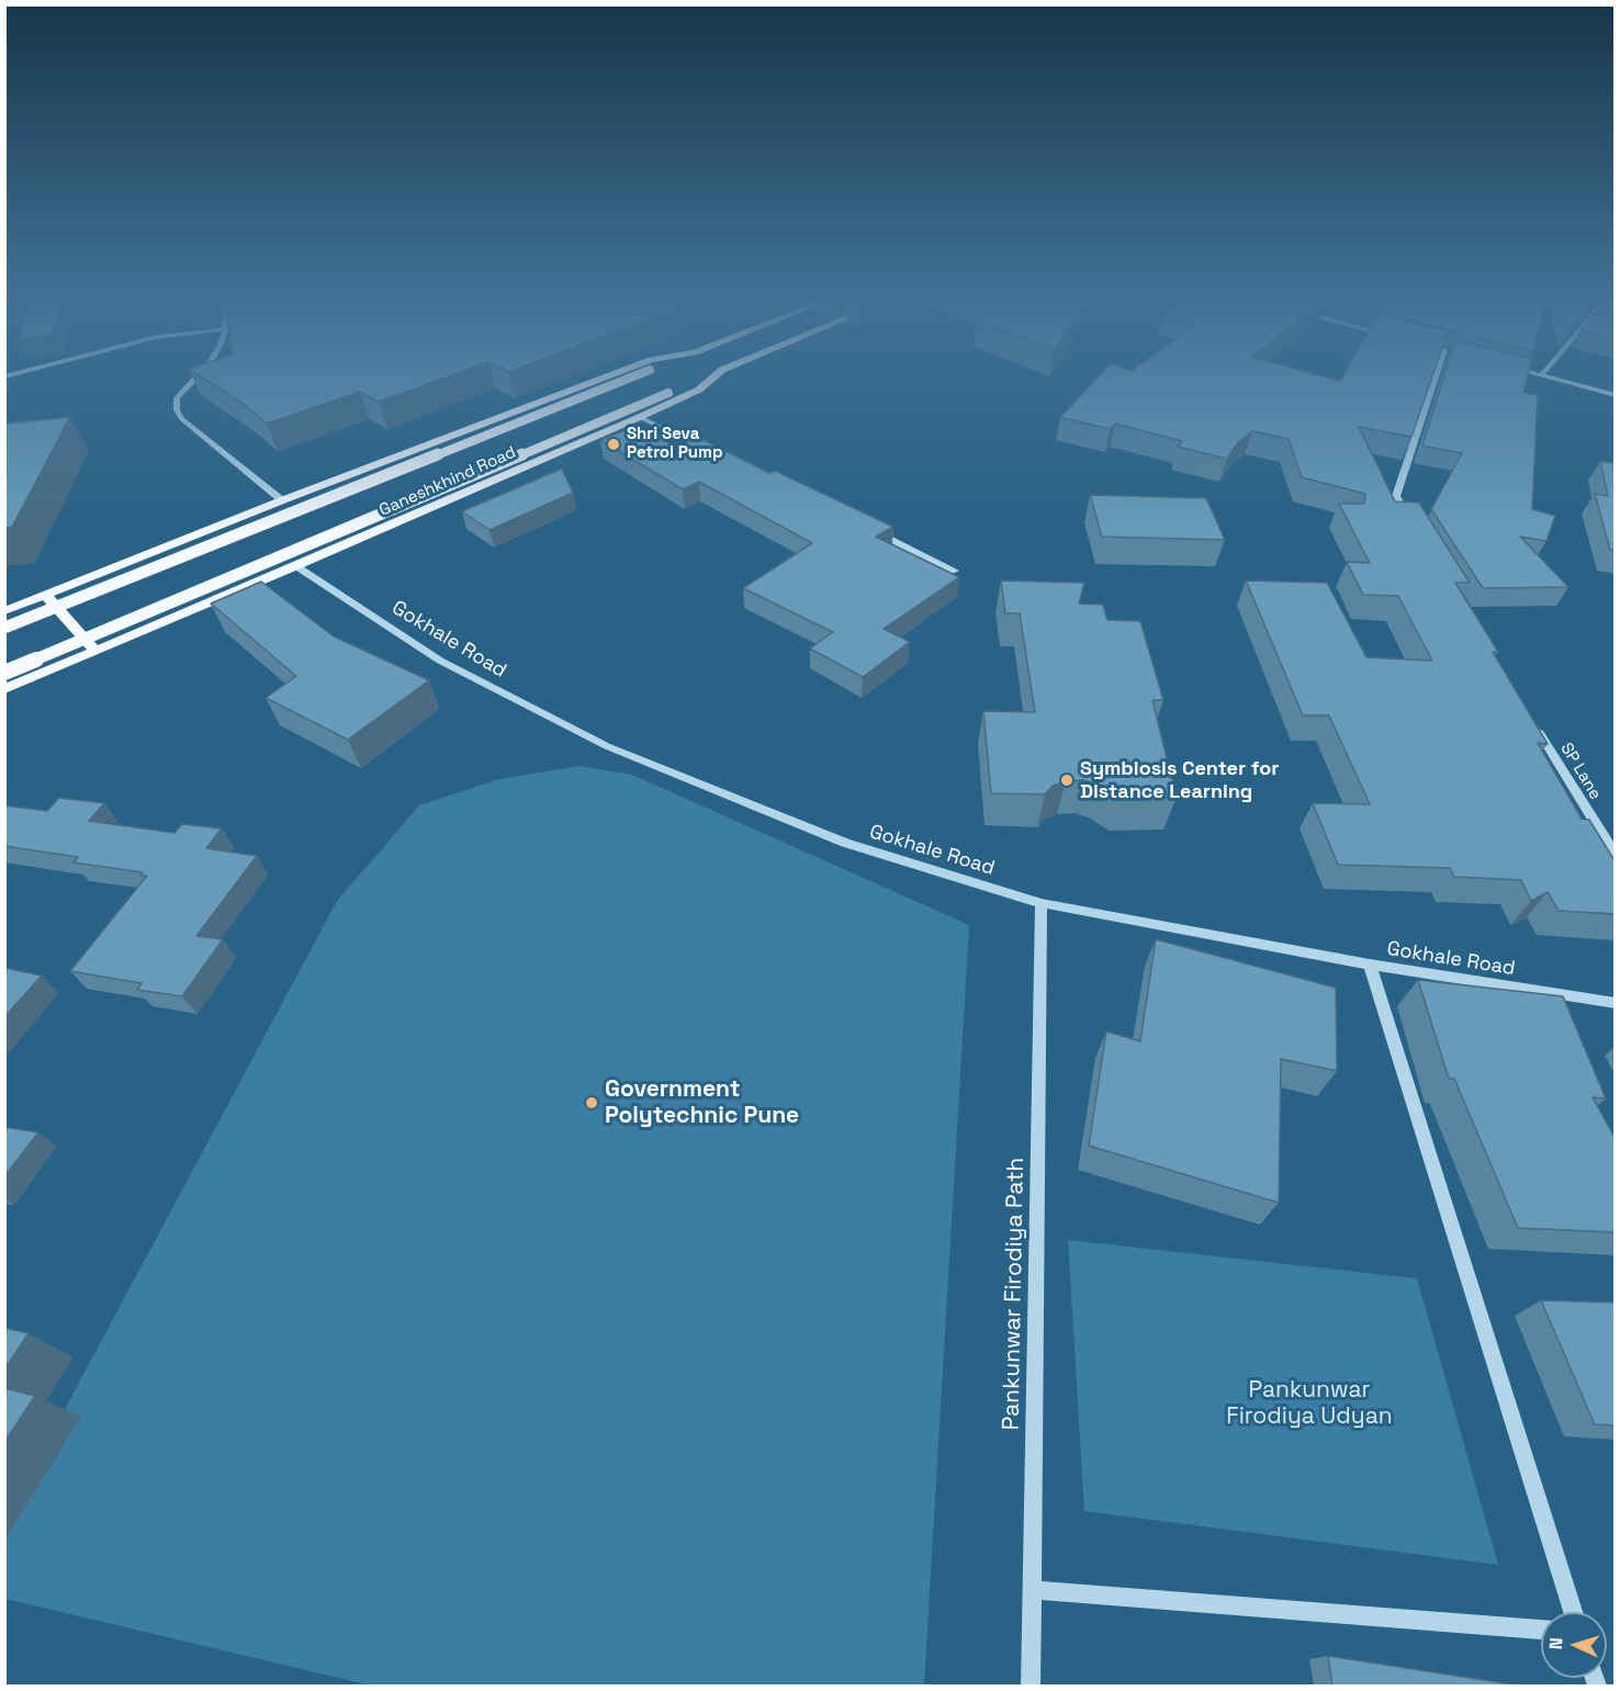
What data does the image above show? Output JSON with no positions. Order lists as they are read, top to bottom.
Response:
{
  "streets": {
    "main road": ["Ganeshkhind Road"],
    "street": ["Gokhale Road", "SP Lane", "Pankunwar Firodiya Path"]
  },
  "crossings": [
    ["Ganeshkhind Road", "Gokhale Road"],
    ["Gokhale Road", "Pankunwar Firodiya Path"]
  ],
  "parks": ["Pankunwar Firodiya Udyan"],
  "places": ["Shri Seva Petrol Pump", "Symbiosis Center for Distance Learning", "Government Polytechnic Pune"],
  "north": "left"
}
